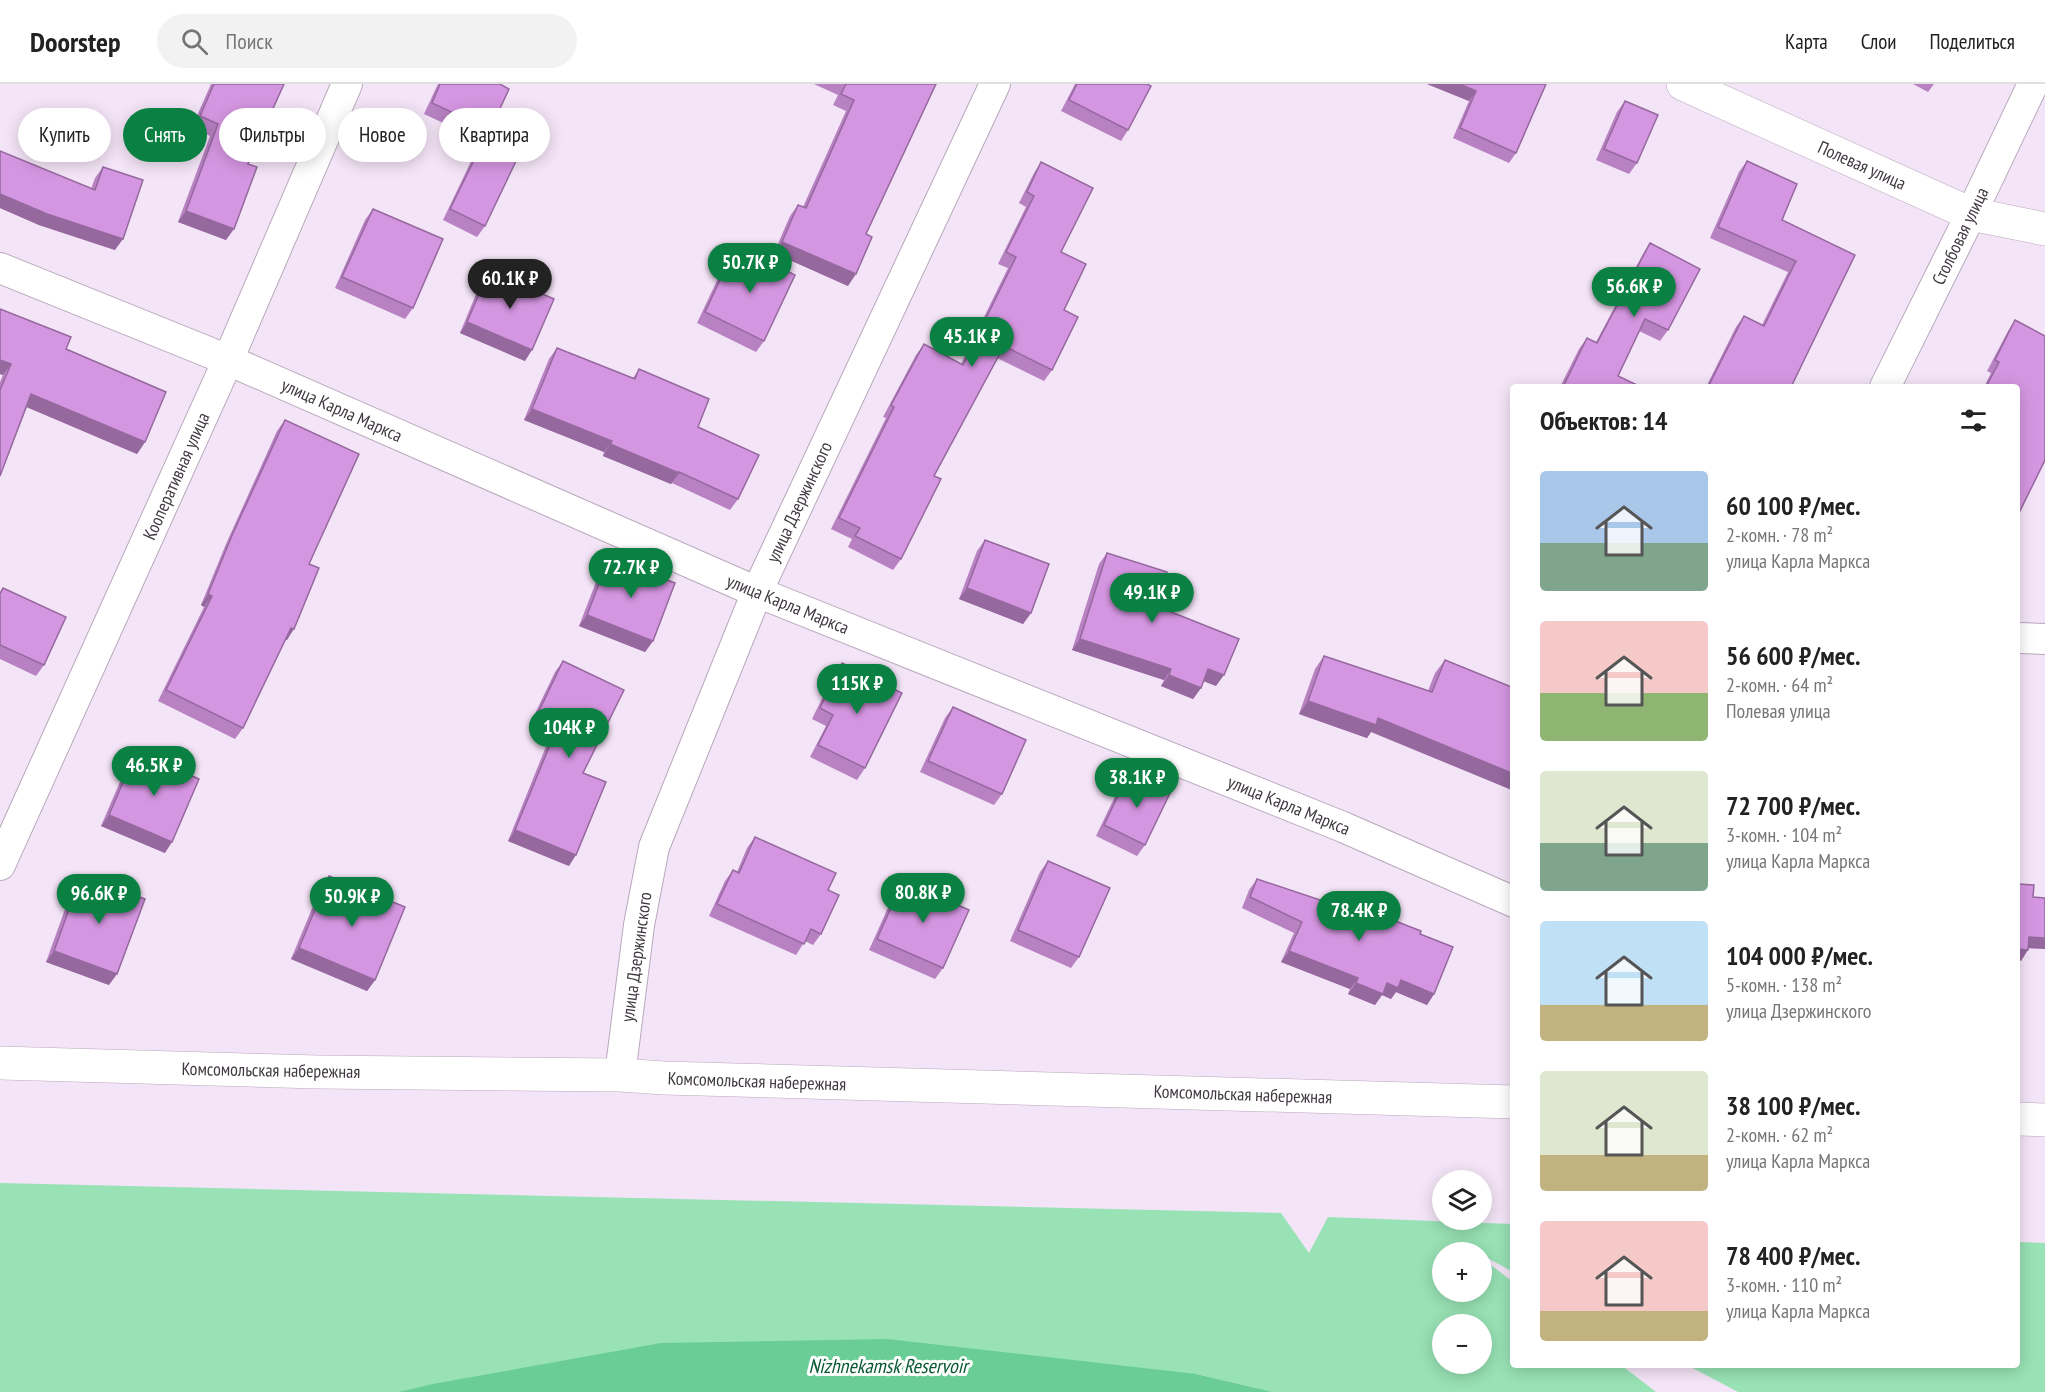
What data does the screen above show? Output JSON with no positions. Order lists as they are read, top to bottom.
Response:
{
  "streets": {
    "street": [
      "Полевая улица",
      "Столбовая улица",
      "улица Карла Маркса",
      "Кооперативная улица",
      "улица Дзержинского",
      "Комсомольская набережная"
    ]
  },
  "crossings": [
    ["Полевая улица", "Столбовая улица"],
    ["улица Карла Маркса", "Кооперативная улица"],
    ["улица Карла Маркса", "улица Дзержинского"],
    ["улица Дзержинского", "Комсомольская набережная"]
  ],
  "water": ["Nizhnekamsk Reservoir"],
  "page": {
    "header": "Doorstep",
    "search": "Поиск",
    "nav": ["Карта", "Слои", "Поделиться"],
    "chip": [
      "Купить",
      "Снять",
      "Фильтры",
      "Новое",
      "Квартира"
    ],
    "price": [
      "50.7K ₽",
      "60.1K ₽",
      "56.6K ₽",
      "45.1K ₽",
      "72.7K ₽",
      "49.1K ₽",
      "115K ₽",
      "104K ₽",
      "46.5K ₽",
      "38.1K ₽",
      "80.8K ₽",
      "96.6K ₽",
      "50.9K ₽",
      "78.4K ₽"
    ],
    "heading": "Объектов: 14",
    "list": [
      {
        "name": "60 100 ₽/мес.",
        "note": "2-комн. · 78 m² · улица Карла Маркса"
      },
      {
        "name": "56 600 ₽/мес.",
        "note": "2-комн. · 64 m² · Полевая улица"
      },
      {
        "name": "72 700 ₽/мес.",
        "note": "3-комн. · 104 m² · улица Карла Маркса"
      },
      {
        "name": "104 000 ₽/мес.",
        "note": "5-комн. · 138 m² · улица Дзержинского"
      },
      {
        "name": "38 100 ₽/мес.",
        "note": "2-комн. · 62 m² · улица Карла Маркса"
      },
      {
        "name": "78 400 ₽/мес.",
        "note": "3-комн. · 110 m² · улица Карла Маркса"
      }
    ],
    "map_buttons": ["+", "−"]
  }
}
